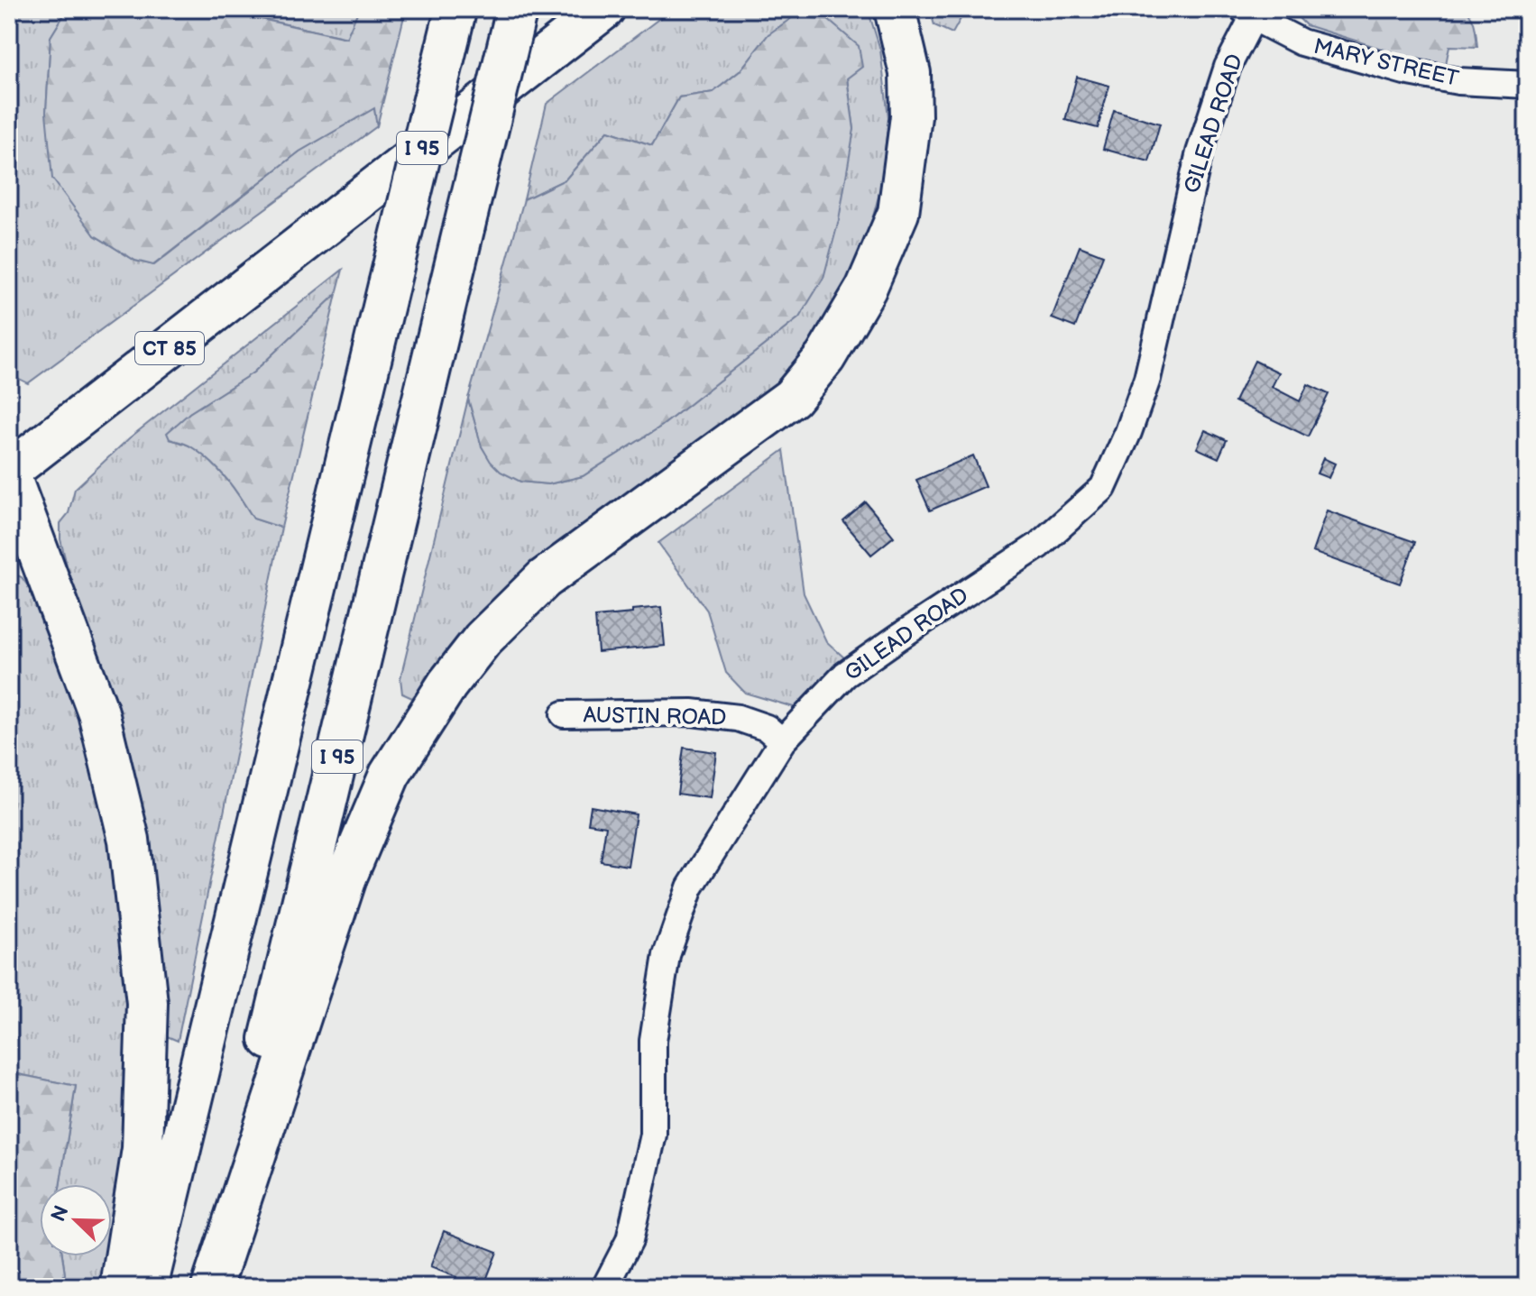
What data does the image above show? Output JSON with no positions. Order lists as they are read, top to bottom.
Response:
{
  "streets": {
    "highway": ["I 95", "CT 85"],
    "street": ["MARY STREET", "GILEAD ROAD", "AUSTIN ROAD"]
  },
  "crossings": [
    ["MARY STREET", "GILEAD ROAD"],
    ["GILEAD ROAD", "AUSTIN ROAD"]
  ],
  "north": "top left"
}
